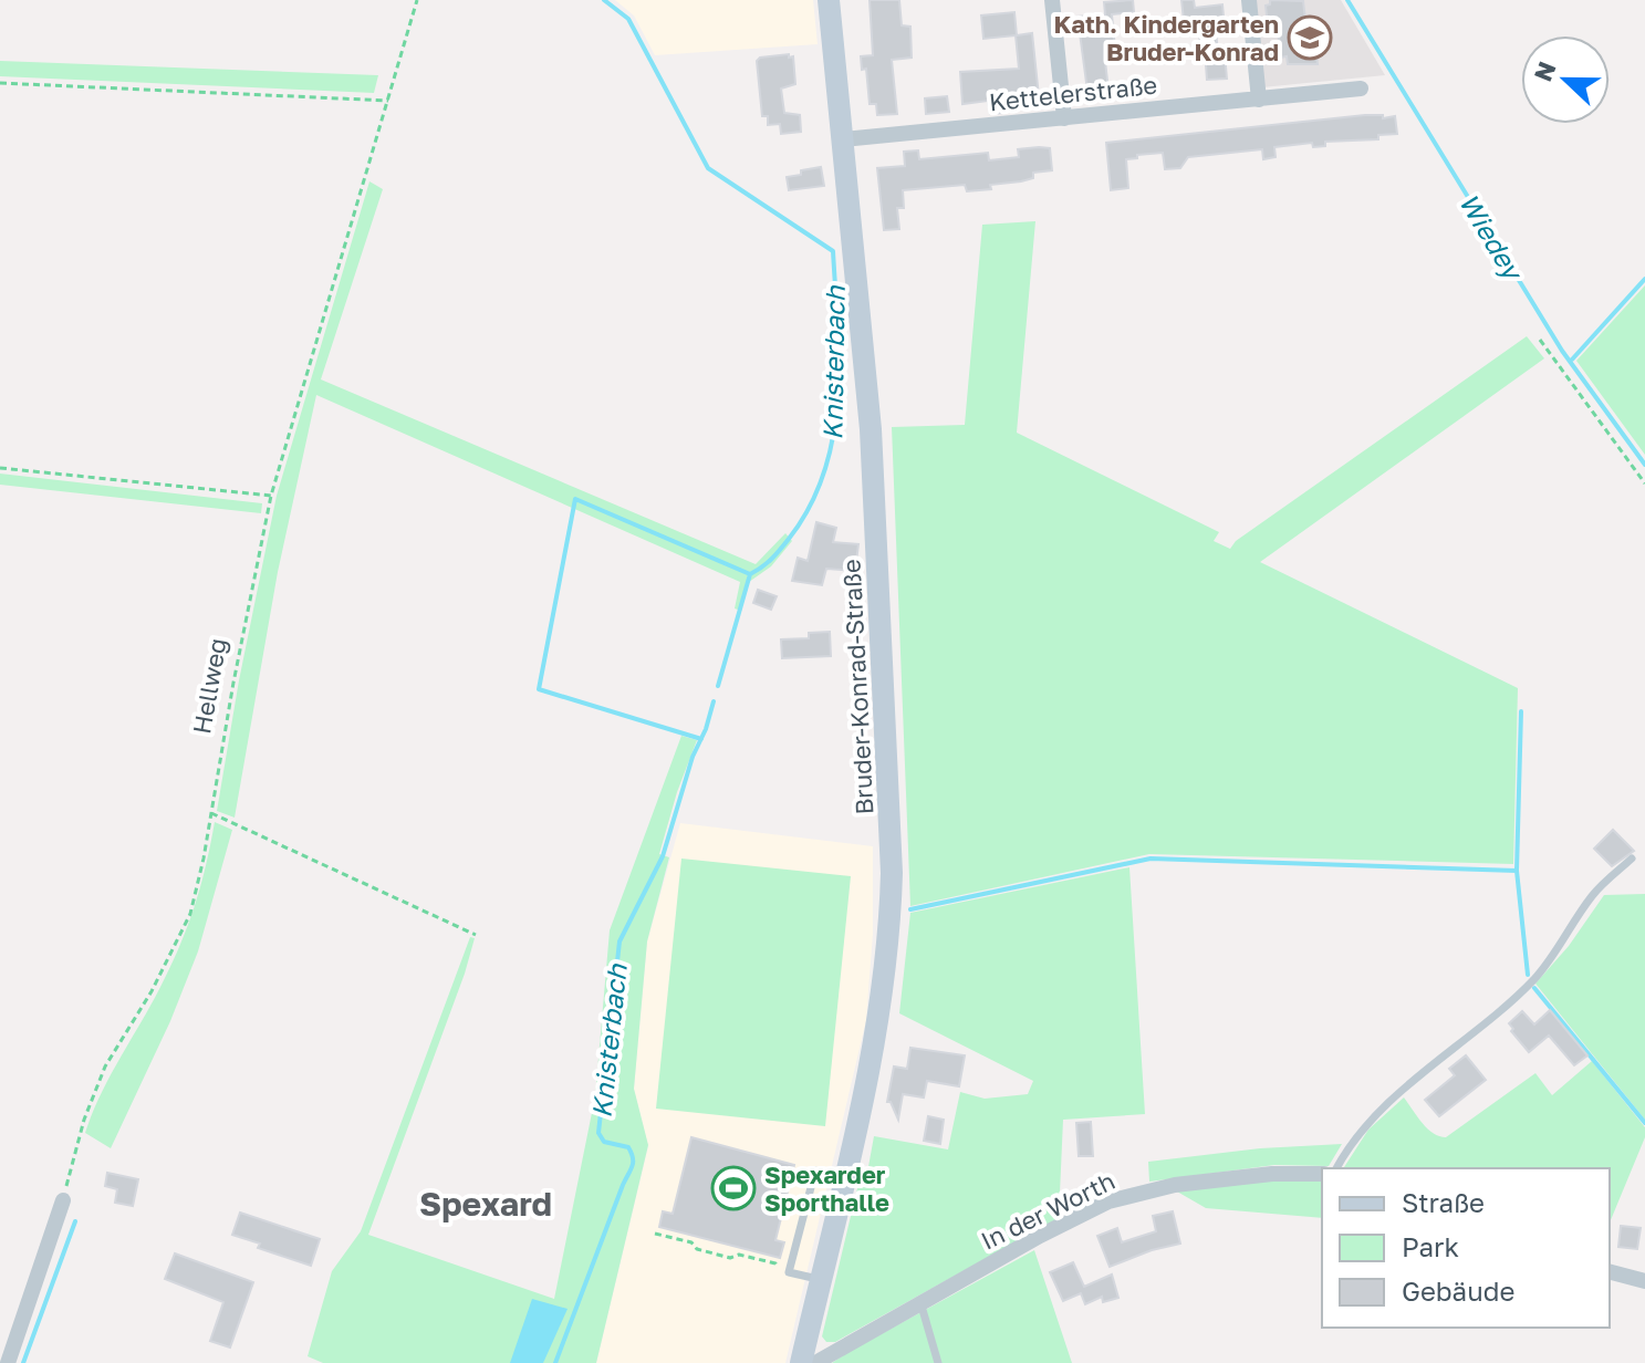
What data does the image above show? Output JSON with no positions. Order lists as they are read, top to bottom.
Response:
{
  "streets": {
    "street": ["Kettelerstraße", "Bruder-Konrad-Straße", "In der Worth"],
    "path": ["Hellweg"]
  },
  "crossings": [
    ["Kettelerstraße", "Bruder-Konrad-Straße"]
  ],
  "districts": ["Spexard"],
  "water": ["Wiedey", "Knisterbach"],
  "places": {
    "school or university": ["Kath. Kindergarten Bruder-Konrad"],
    "sports": ["Spexarder Sporthalle"]
  },
  "legend": ["Straße", "Park", "Gebäude"],
  "north": "left"
}
